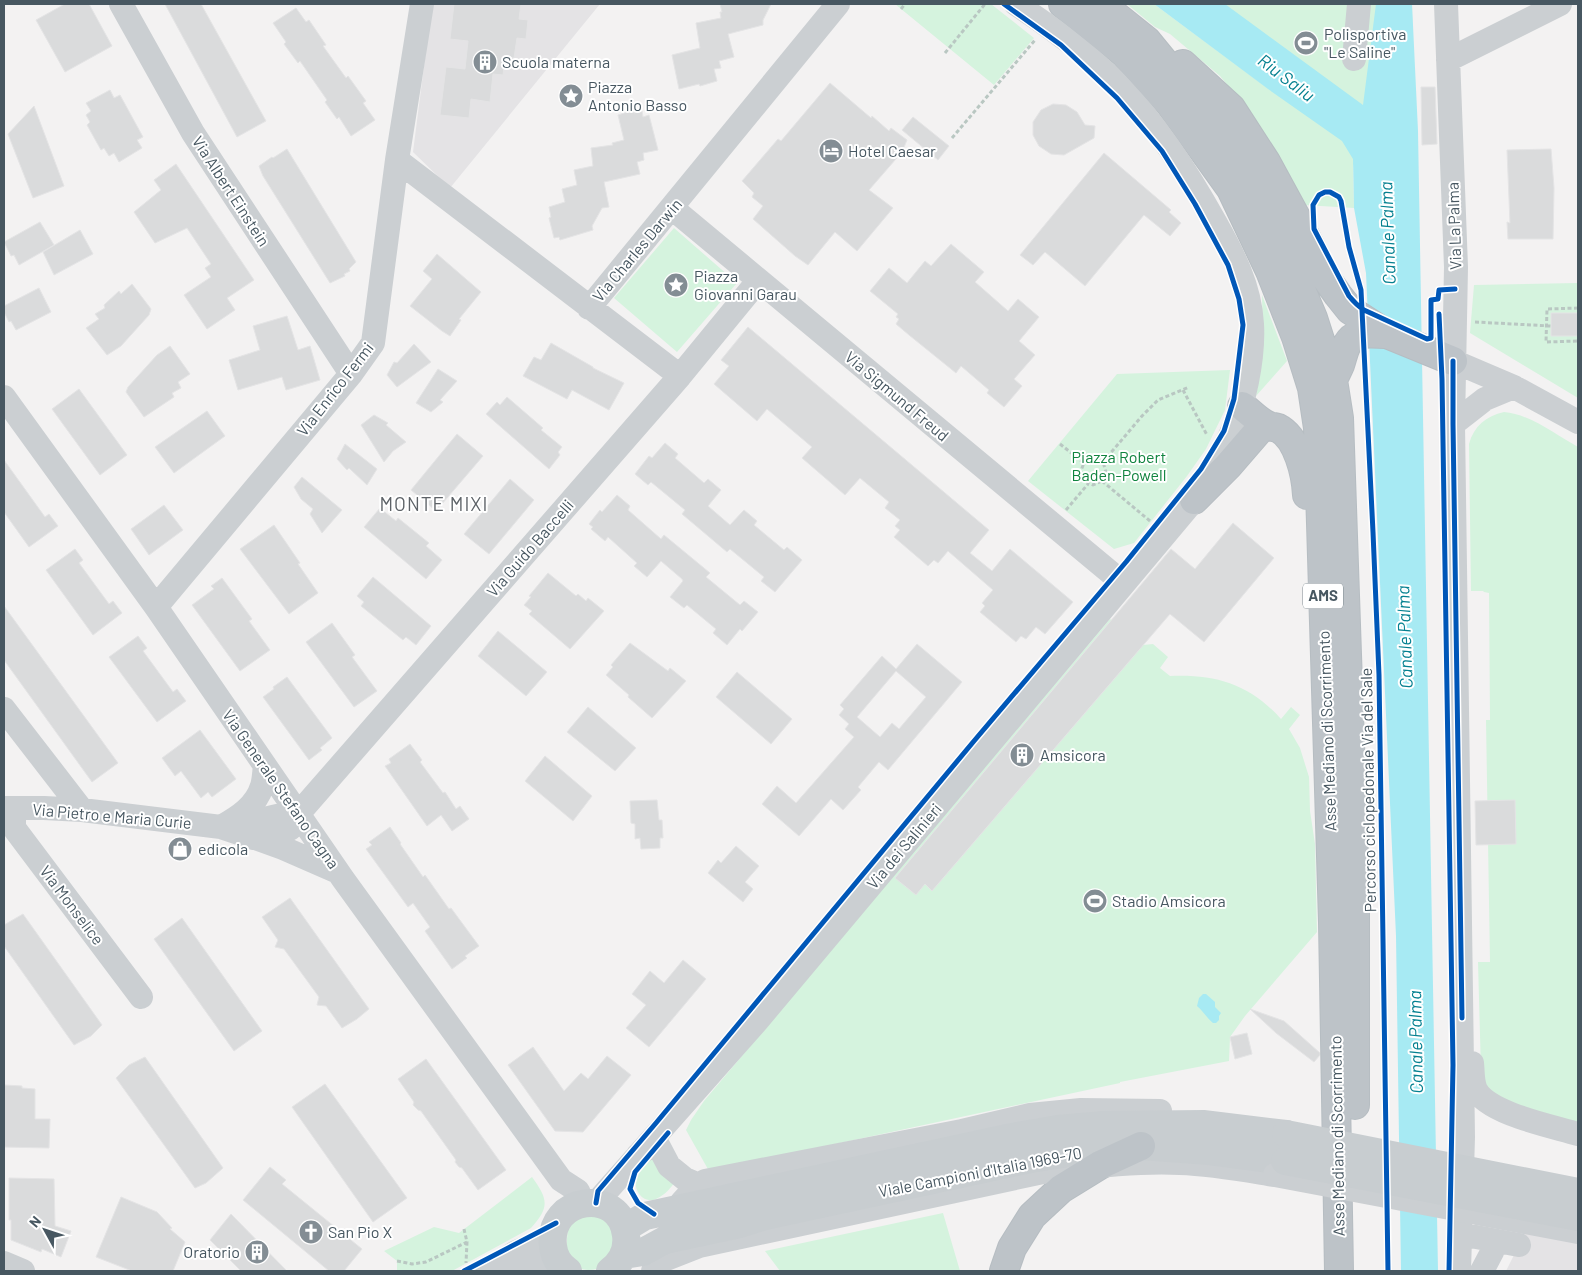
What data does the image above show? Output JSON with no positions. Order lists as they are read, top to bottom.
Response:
{
  "streets": {
    "highway": ["AMS", "Asse Mediano di Scorrimento"],
    "main road": ["Viale Campioni d'Italia 1969-70"],
    "street": [
      "Via Albert Einstein",
      "Via La Palma",
      "Via Charles Darwin",
      "Via Enrico Fermi",
      "Via Sigmund Freud",
      "Via Guido Baccelli",
      "Via Generale Stefano Cagna",
      "Via Pietro e Maria Curie",
      "Via dei Salinieri",
      "Via Monselice"
    ],
    "cycle path": ["Percorso ciclopedonale Via del Sale"]
  },
  "crossings": [
    ["Via Albert Einstein", "Via Enrico Fermi"],
    ["Via Charles Darwin", "Via Enrico Fermi"],
    ["Via Charles Darwin", "Via Sigmund Freud"],
    ["Via Enrico Fermi", "Via Generale Stefano Cagna"],
    ["Via Sigmund Freud", "Via Guido Baccelli"],
    ["Via Sigmund Freud", "Via dei Salinieri"],
    ["Via Guido Baccelli", "Via Generale Stefano Cagna"],
    ["Via Guido Baccelli", "Via Pietro e Maria Curie"],
    ["Via Generale Stefano Cagna", "Via Pietro e Maria Curie"],
    ["Via Generale Stefano Cagna", "Via dei Salinieri"],
    ["Via Pietro e Maria Curie", "Via Monselice"]
  ],
  "districts": ["MONTE MIXI"],
  "water": ["Riu Saliu", "Canale Palma"],
  "parks": ["Piazza Robert Baden-Powell"],
  "places": {
    "sports": ["Polisportiva \"Le Saline\"", "Stadio Amsicora"],
    "building": ["Scuola materna", "Amsicora", "Oratorio"],
    "place": ["Piazza Antonio Basso", "Piazza Giovanni Garau"],
    "hotel": ["Hotel Caesar"],
    "shop": ["edicola"],
    "church": ["San Pio X"]
  },
  "north": "top left"
}
